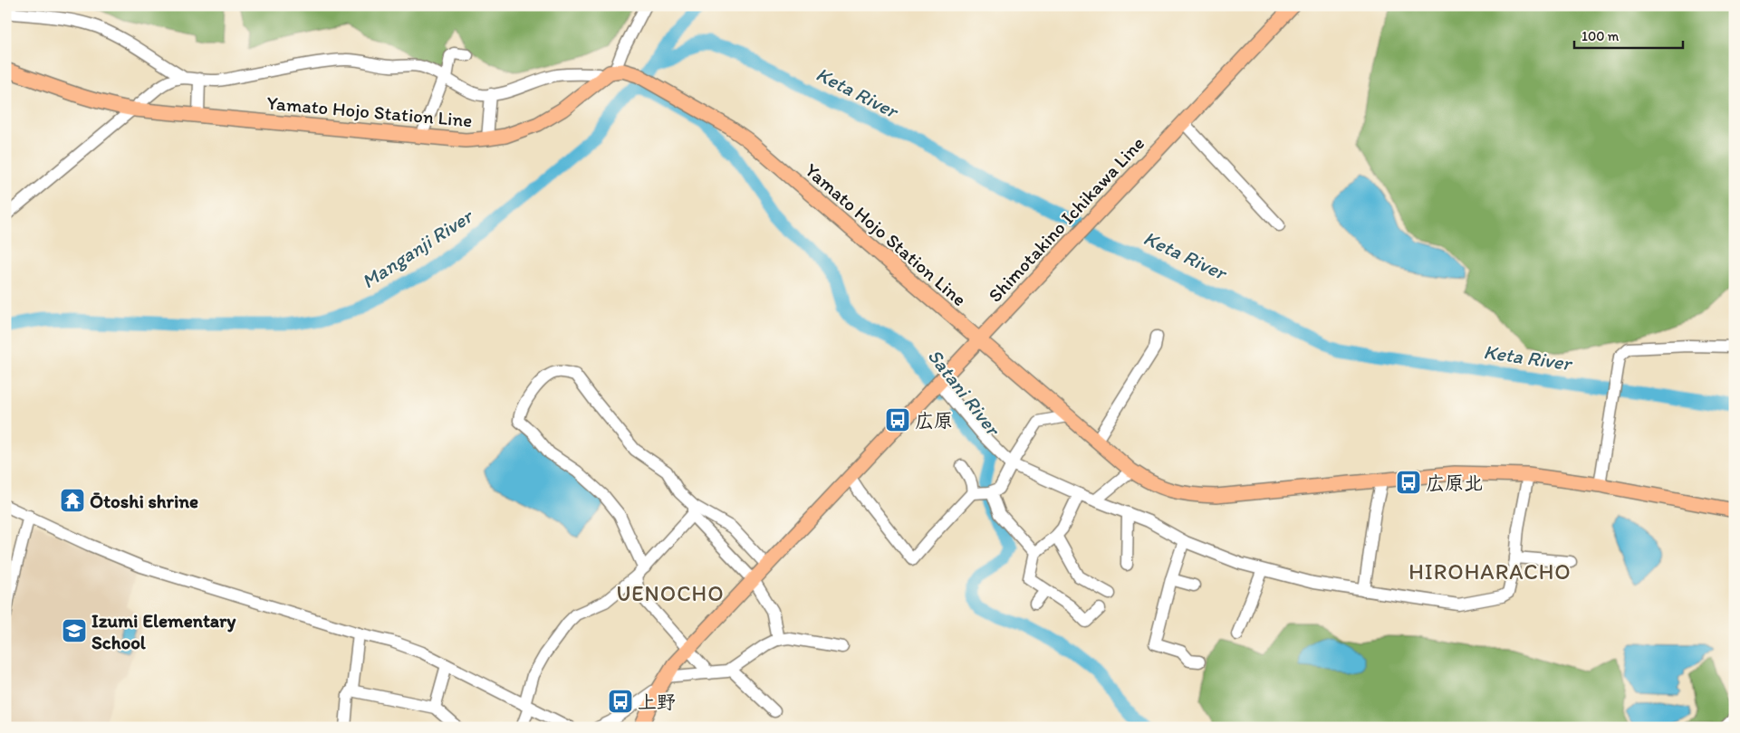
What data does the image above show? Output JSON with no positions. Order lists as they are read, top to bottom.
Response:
{
  "streets": {
    "main road": ["Yamato Hojo Station Line", "Shimotakino Ichikawa Line"]
  },
  "crossings": [
    ["Yamato Hojo Station Line", "Shimotakino Ichikawa Line"]
  ],
  "districts": ["HIROHARACHO", "UENOCHO"],
  "water": ["Keta River", "Manganji River", "Satani River"],
  "places": {
    "bus stop": ["広原", "広原北", "上野"],
    "temple": ["Ōtoshi shrine"],
    "school or university": ["Izumi Elementary School"]
  },
  "scale_bar": "100 m"
}
